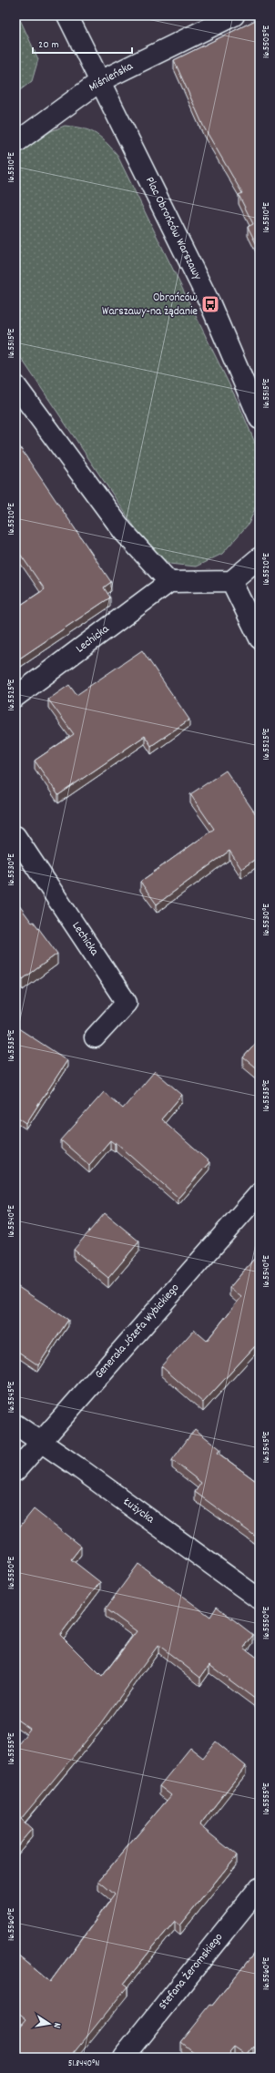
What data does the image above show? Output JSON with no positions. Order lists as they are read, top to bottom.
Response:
{
  "streets": {
    "street": [
      "Miśnieńska",
      "Plac Obrońców Warszawy",
      "Lechicka",
      "Generała Józefa Wybickiego",
      "Łużycka",
      "Stefana Żeromskiego"
    ]
  },
  "crossings": [
    ["Miśnieńska", "Plac Obrońców Warszawy"],
    ["Generała Józefa Wybickiego", "Łużycka"]
  ],
  "places": {
    "bus stop": ["Obrońców Warszawy-na żądanie"]
  },
  "scale_bar": "20 m",
  "north": "right",
  "coordinates": [
    "16.5505°E",
    "16.5510°E",
    "16.5515°E",
    "16.5520°E",
    "16.5525°E",
    "16.5530°E",
    "16.5535°E",
    "16.5540°E",
    "16.5545°E",
    "16.5550°E",
    "16.5555°E",
    "16.5560°E",
    "51.8440°N"
  ]
}
